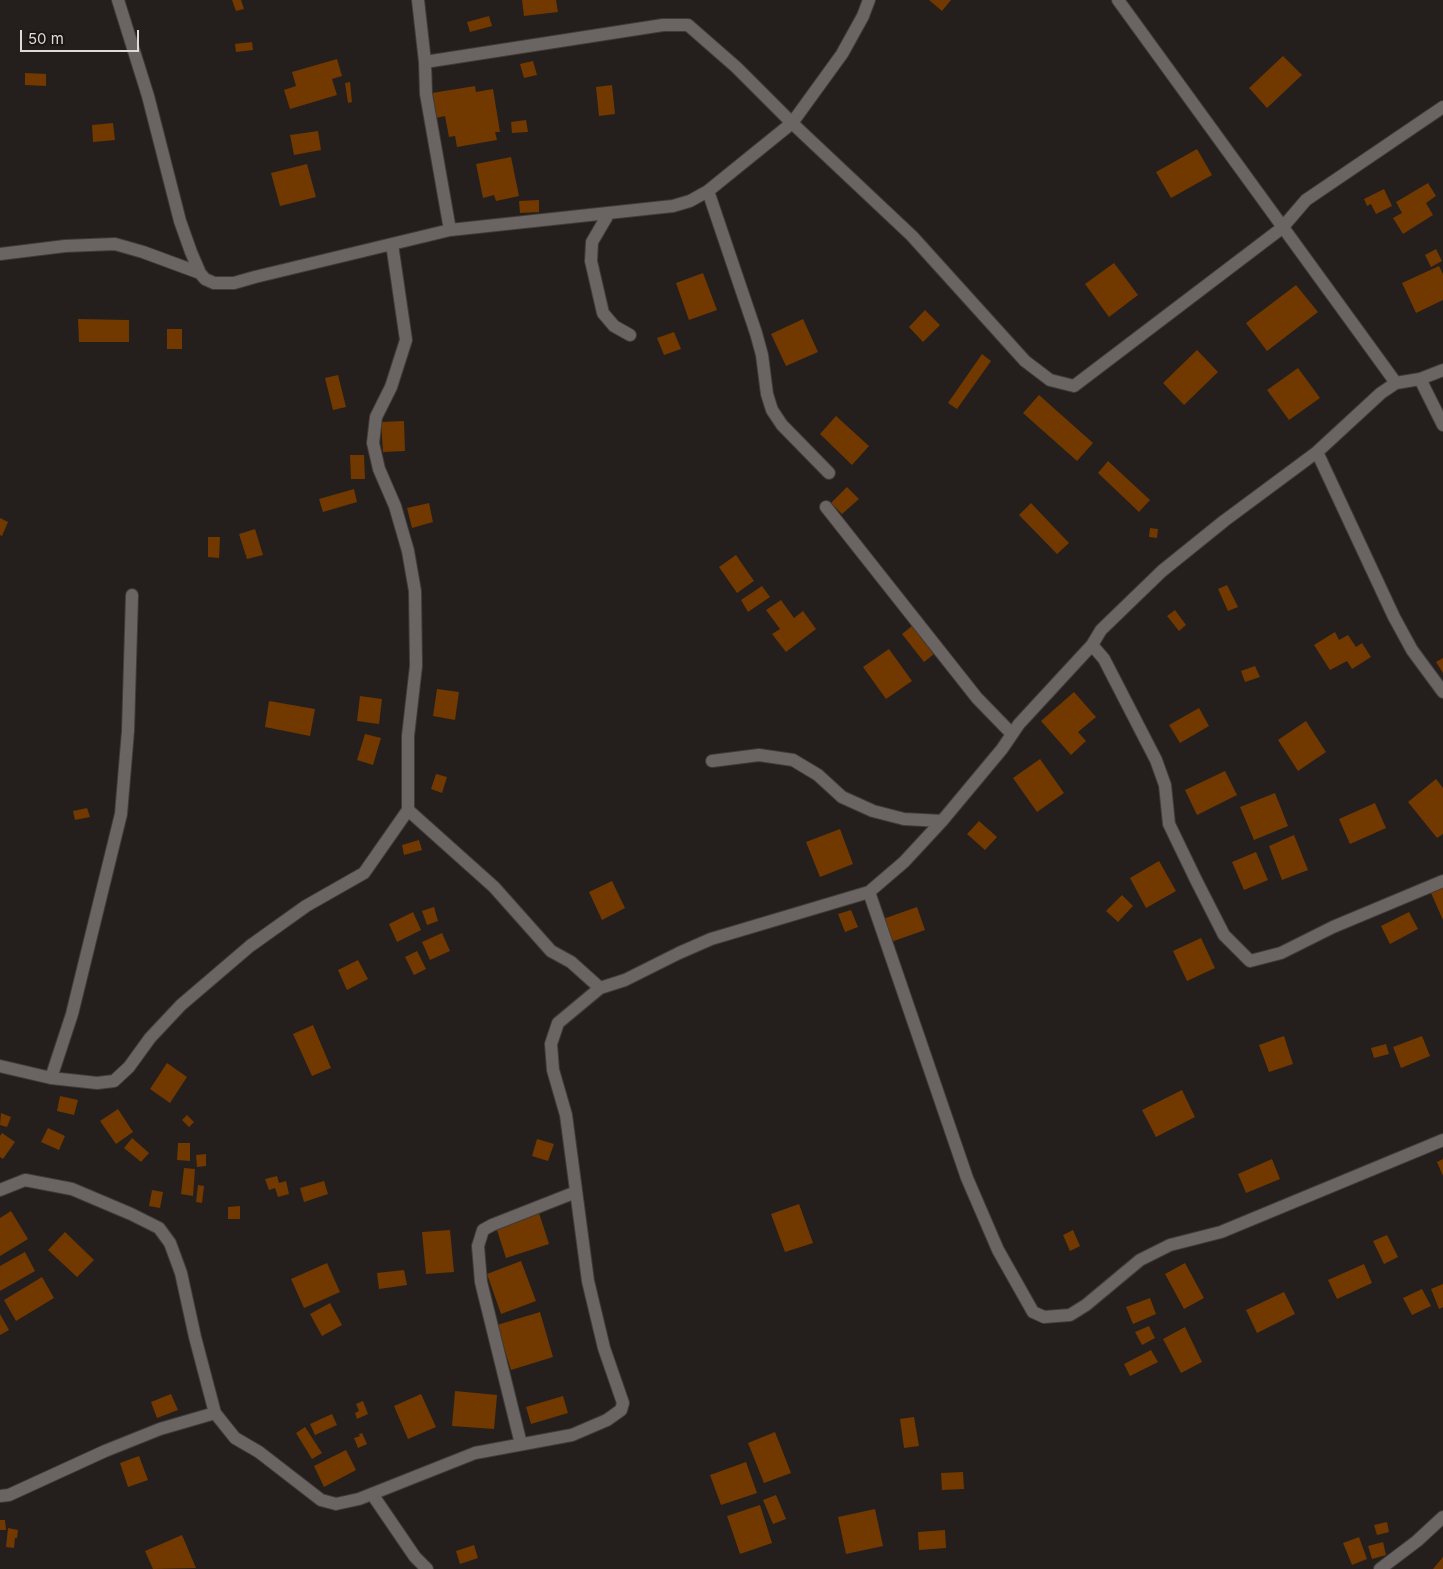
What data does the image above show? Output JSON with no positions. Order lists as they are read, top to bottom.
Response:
{
  "scale_bar": "50 m"
}
